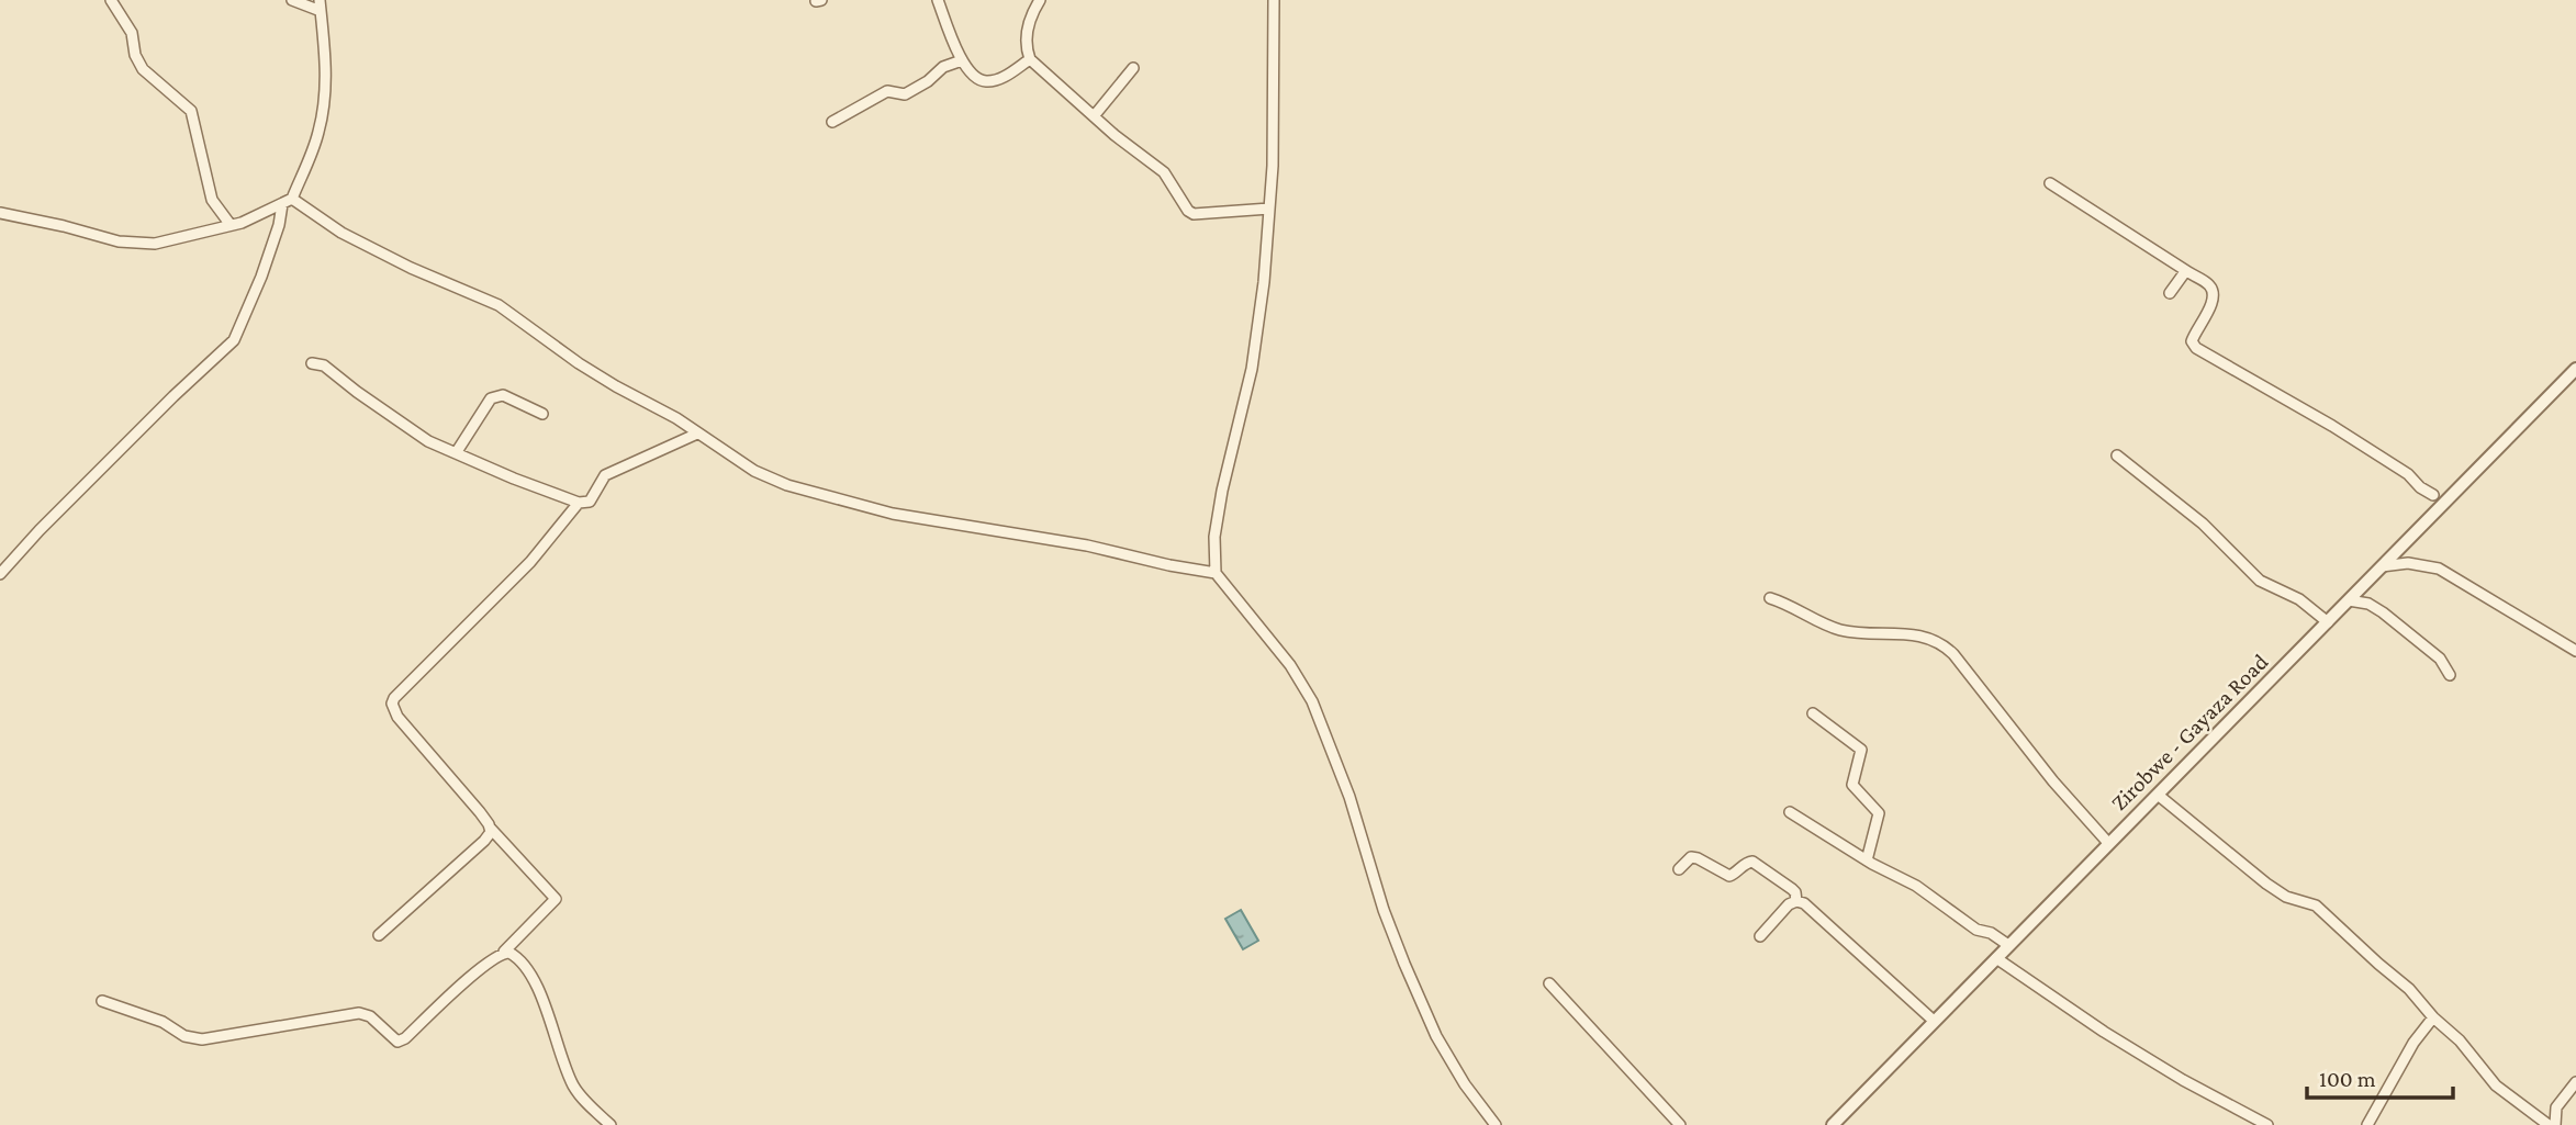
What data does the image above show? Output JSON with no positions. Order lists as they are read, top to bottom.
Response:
{
  "streets": {
    "street": ["Zirobwe - Gayaza Road"]
  },
  "scale_bar": "100 m"
}
